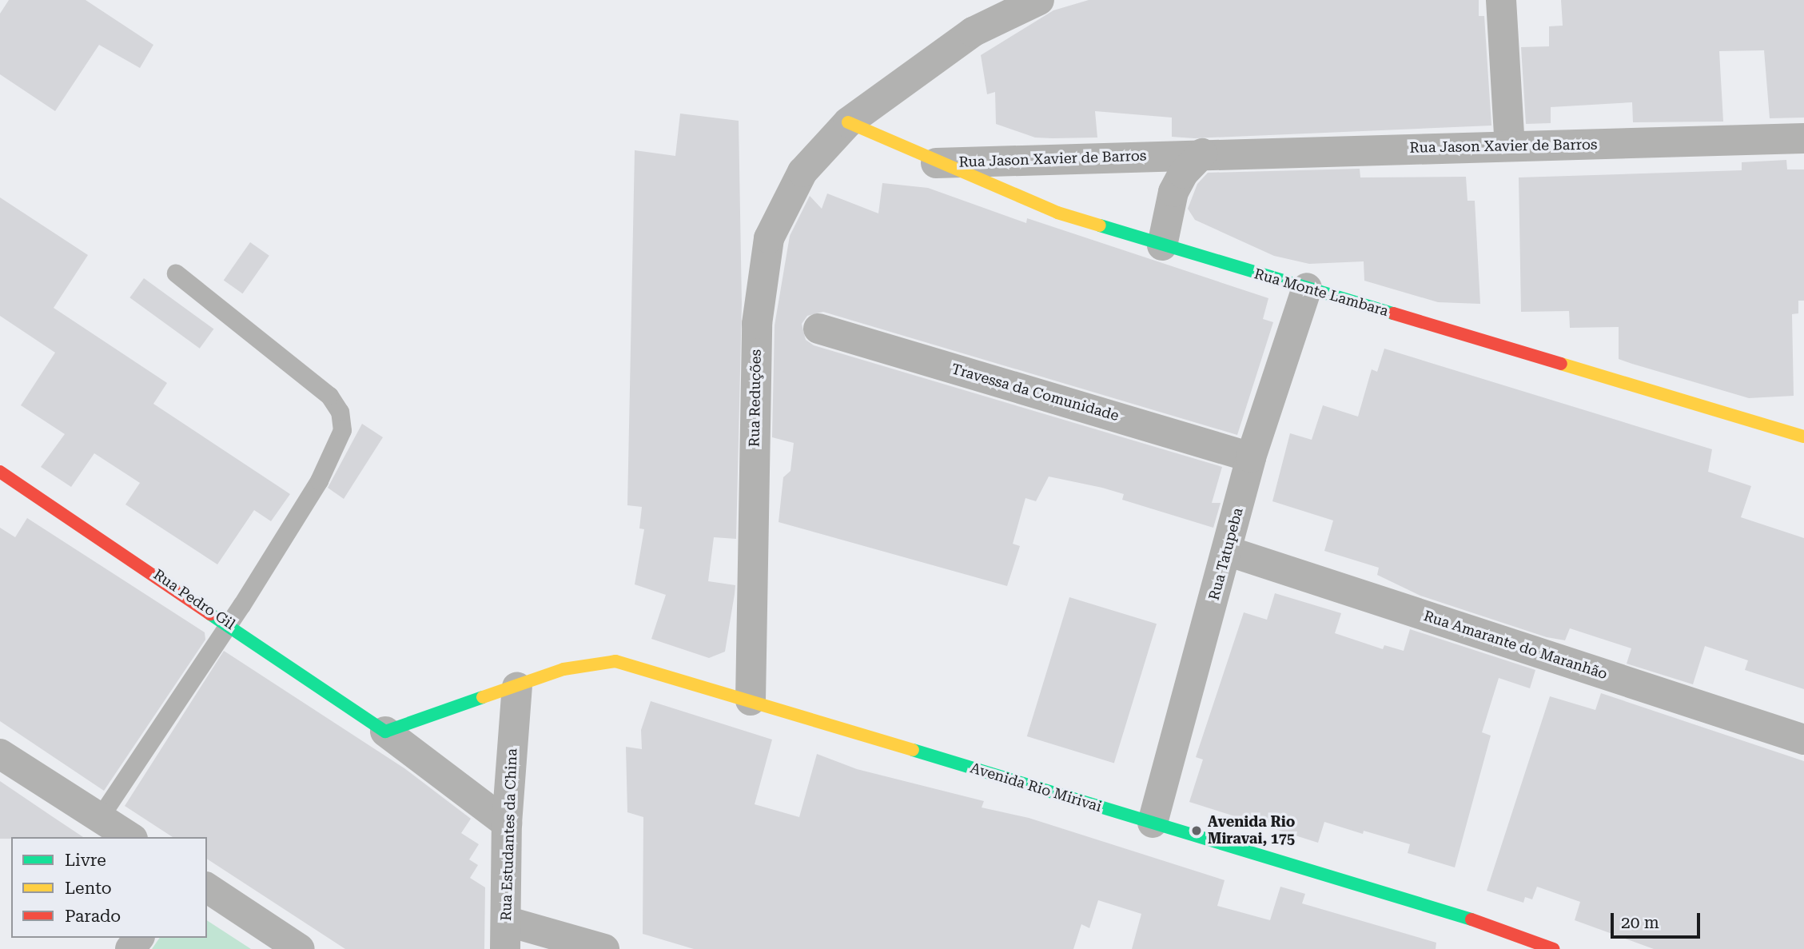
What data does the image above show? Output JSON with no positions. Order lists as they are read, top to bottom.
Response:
{
  "streets": {
    "street": [
      "Rua Jason Xavier de Barros",
      "Rua Monte Lambara",
      "Travessa da Comunidade",
      "Rua Reduções",
      "Rua Tatupeba",
      "Rua Pedro Gil",
      "Rua Amarante do Maranhão",
      "Avenida Rio Mirivai",
      "Rua Estudantes da China"
    ]
  },
  "crossings": [
    ["Rua Jason Xavier de Barros", "Rua Monte Lambara"],
    ["Rua Monte Lambara", "Rua Reduções"],
    ["Rua Monte Lambara", "Rua Tatupeba"],
    ["Travessa da Comunidade", "Rua Tatupeba"],
    ["Rua Reduções", "Avenida Rio Mirivai"],
    ["Rua Tatupeba", "Rua Amarante do Maranhão"],
    ["Rua Tatupeba", "Avenida Rio Mirivai"],
    ["Rua Pedro Gil", "Rua Estudantes da China"],
    ["Avenida Rio Mirivai", "Rua Estudantes da China"]
  ],
  "places": ["Avenida Rio Miravai, 175"],
  "legend": ["Livre", "Lento", "Parado"],
  "scale_bar": "20 m"
}
